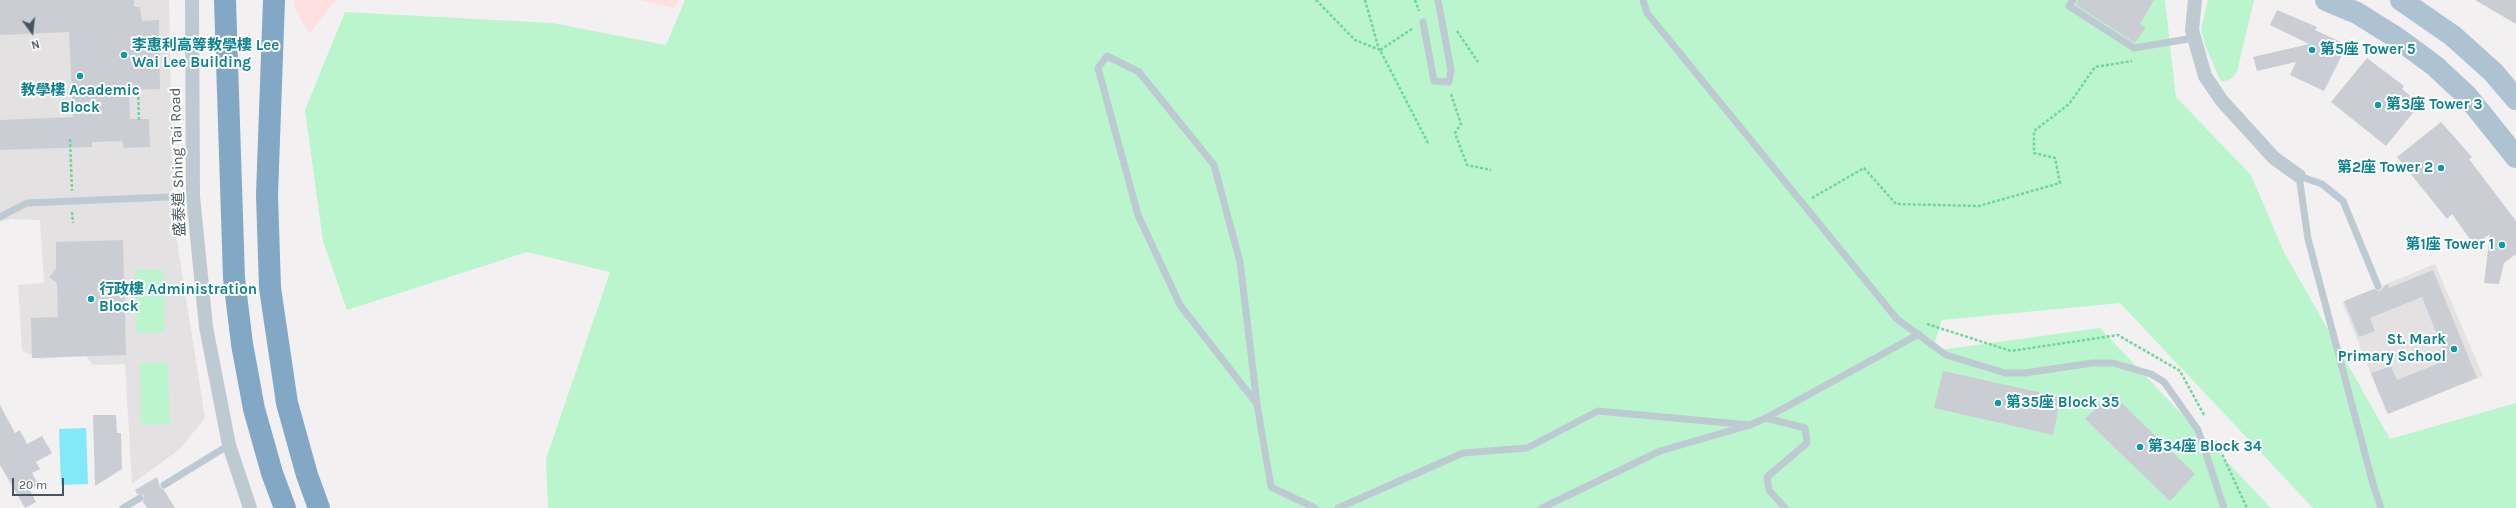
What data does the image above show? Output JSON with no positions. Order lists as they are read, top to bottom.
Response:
{
  "streets": {
    "street": ["盛泰道 Shing Tai Road"]
  },
  "places": [
    "第5座 Tower 5",
    "李惠利高等教學樓 Lee Wai Lee Building",
    "教學樓 Academic Block",
    "第3座 Tower 3",
    "第2座 Tower 2",
    "第1座 Tower 1",
    "行政樓 Administration Block",
    "St. Mark Primary School",
    "第35座 Block 35",
    "第34座 Block 34"
  ],
  "scale_bar": "20 m",
  "north": "bottom"
}
